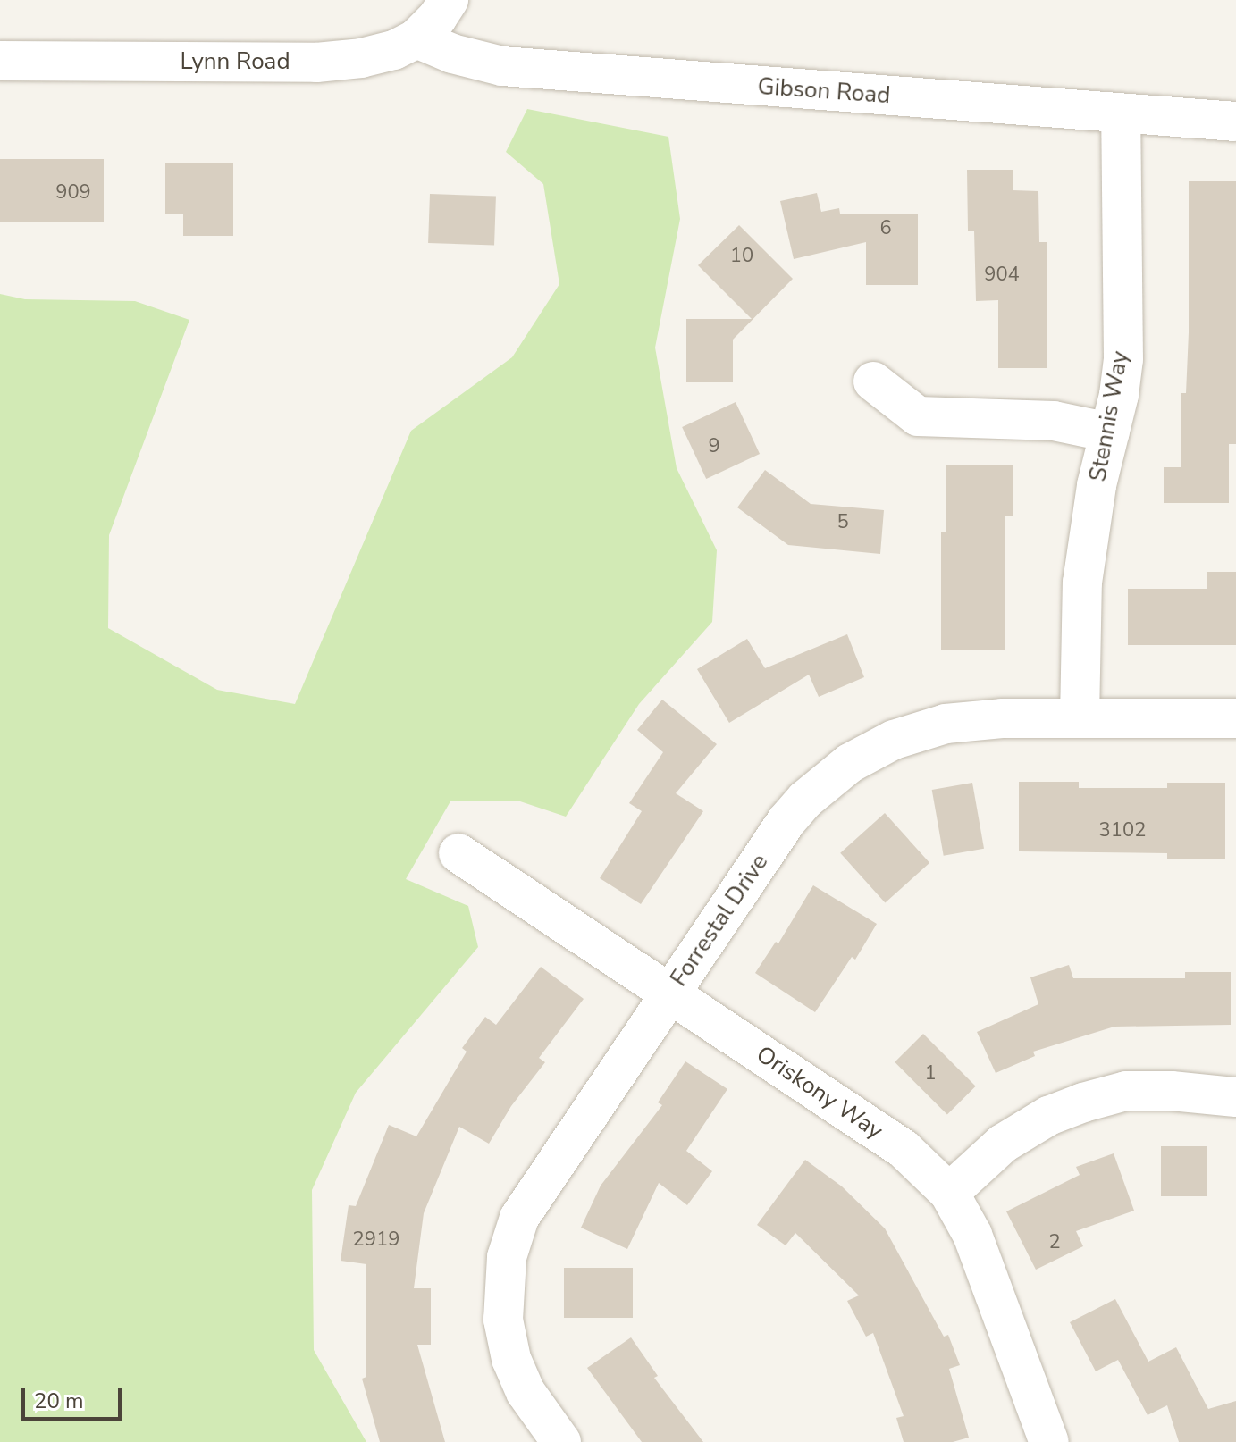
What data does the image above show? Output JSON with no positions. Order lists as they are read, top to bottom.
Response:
{
  "streets": {
    "street": [
      "Lynn Road",
      "Gibson Road",
      "Stennis Way",
      "Forrestal Drive",
      "Oriskony Way"
    ]
  },
  "crossings": [
    ["Lynn Road", "Gibson Road"],
    ["Gibson Road", "Stennis Way"],
    ["Stennis Way", "Forrestal Drive"],
    ["Forrestal Drive", "Oriskony Way"]
  ],
  "house_numbers": [
    "909",
    "6",
    "10",
    "904",
    "9",
    "5",
    "3102",
    "1",
    "2919",
    "2"
  ],
  "scale_bar": "20 m"
}
